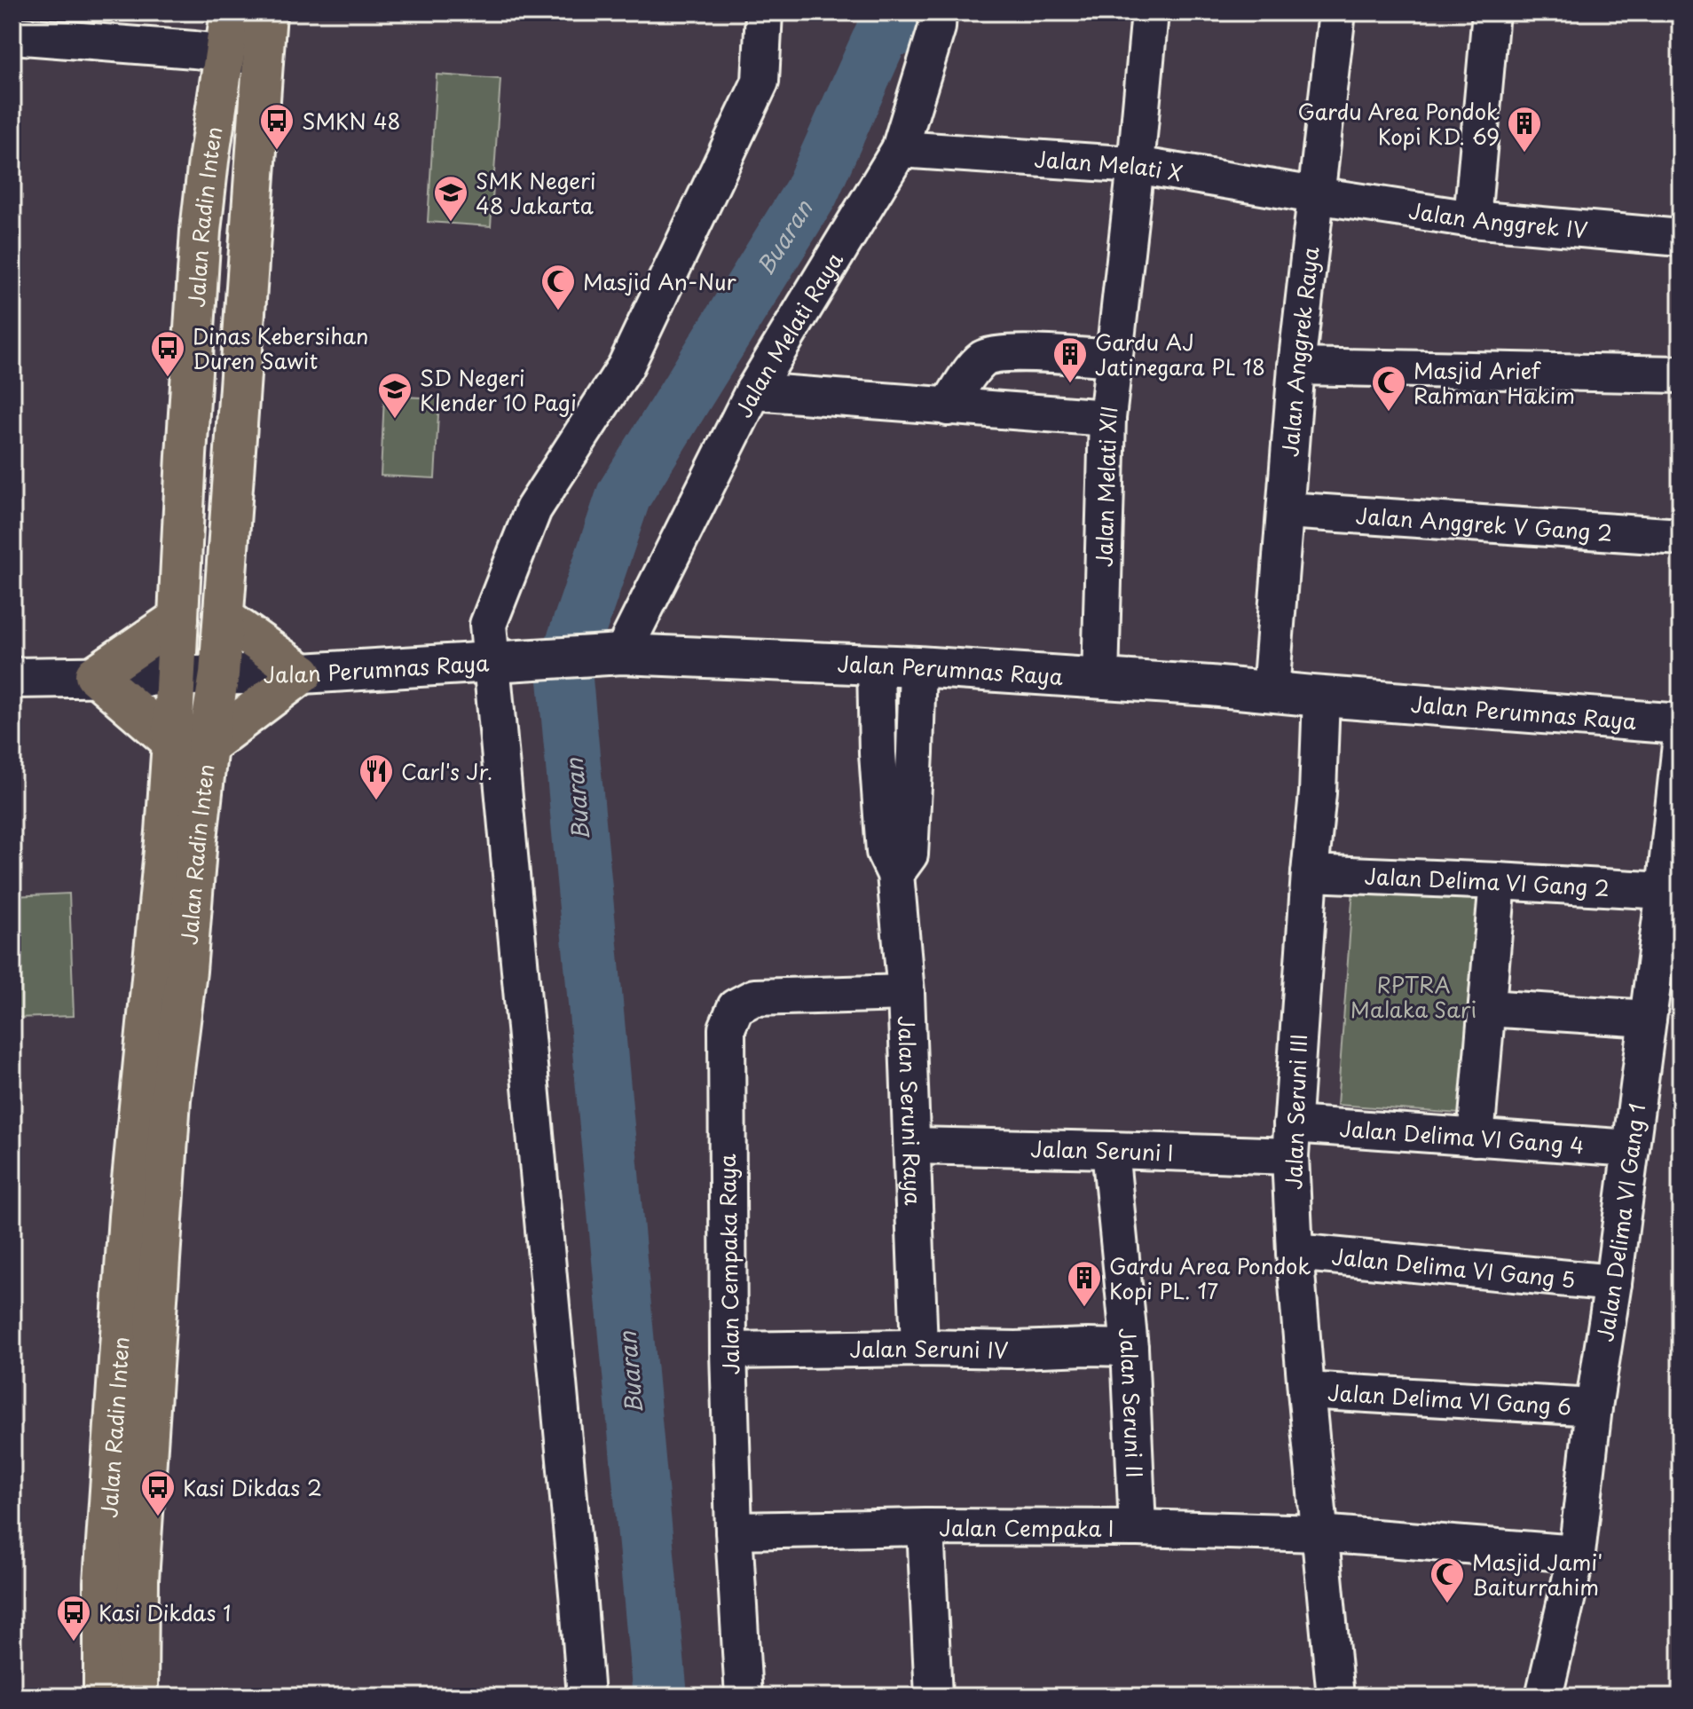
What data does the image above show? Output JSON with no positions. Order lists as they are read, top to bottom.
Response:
{
  "streets": {
    "main road": ["Jalan Radin Inten"],
    "street": [
      "Jalan Melati X",
      "Jalan Anggrek IV",
      "Jalan Melati Raya",
      "Jalan Anggrek Raya",
      "Jalan Melati XII",
      "Jalan Anggrek V Gang 2",
      "Jalan Perumnas Raya",
      "Jalan Delima VI Gang 2",
      "Jalan Seruni Raya",
      "Jalan Seruni III",
      "Jalan Delima VI Gang 4",
      "Jalan Seruni I",
      "Jalan Delima VI Gang 1",
      "Jalan Cempaka Raya",
      "Jalan Delima VI Gang 5",
      "Jalan Seruni IV",
      "Jalan Delima VI Gang 6",
      "Jalan Seruni II",
      "Jalan Cempaka I"
    ]
  },
  "crossings": [
    ["Jalan Melati X", "Jalan Anggrek IV"],
    ["Jalan Melati X", "Jalan Melati Raya"],
    ["Jalan Melati X", "Jalan Anggrek Raya"],
    ["Jalan Melati X", "Jalan Melati XII"],
    ["Jalan Radin Inten", "Jalan Perumnas Raya"],
    ["Jalan Anggrek IV", "Jalan Anggrek Raya"],
    ["Jalan Melati Raya", "Jalan Perumnas Raya"],
    ["Jalan Anggrek Raya", "Jalan Anggrek V Gang 2"],
    ["Jalan Anggrek Raya", "Jalan Perumnas Raya"],
    ["Jalan Melati XII", "Jalan Perumnas Raya"],
    ["Jalan Perumnas Raya", "Jalan Seruni Raya"],
    ["Jalan Perumnas Raya", "Jalan Seruni III"],
    ["Jalan Delima VI Gang 2", "Jalan Seruni III"],
    ["Jalan Delima VI Gang 2", "Jalan Delima VI Gang 1"],
    ["Jalan Seruni Raya", "Jalan Seruni I"],
    ["Jalan Seruni Raya", "Jalan Cempaka Raya"],
    ["Jalan Seruni Raya", "Jalan Seruni IV"],
    ["Jalan Seruni III", "Jalan Delima VI Gang 4"],
    ["Jalan Seruni III", "Jalan Seruni I"],
    ["Jalan Seruni III", "Jalan Delima VI Gang 5"],
    ["Jalan Seruni III", "Jalan Delima VI Gang 6"],
    ["Jalan Seruni III", "Jalan Cempaka I"],
    ["Jalan Delima VI Gang 4", "Jalan Seruni I"],
    ["Jalan Delima VI Gang 4", "Jalan Delima VI Gang 1"],
    ["Jalan Seruni I", "Jalan Seruni II"],
    ["Jalan Delima VI Gang 1", "Jalan Delima VI Gang 5"],
    ["Jalan Delima VI Gang 1", "Jalan Delima VI Gang 6"],
    ["Jalan Delima VI Gang 1", "Jalan Cempaka I"],
    ["Jalan Cempaka Raya", "Jalan Seruni IV"],
    ["Jalan Cempaka Raya", "Jalan Cempaka I"],
    ["Jalan Seruni IV", "Jalan Seruni II"],
    ["Jalan Seruni II", "Jalan Cempaka I"]
  ],
  "water": ["Buaran"],
  "parks": ["RPTRA Malaka Sari"],
  "places": {
    "bus stop": [
      "SMKN 48",
      "Dinas Kebersihan Duren Sawit",
      "Kasi Dikdas 2",
      "Kasi Dikdas 1"
    ],
    "building": ["Gardu Area Pondok Kopi KD. 69", "Gardu AJ Jatinegara PL 18", "Gardu Area Pondok Kopi PL. 17"],
    "school or university": ["SMK Negeri 48 Jakarta", "SD Negeri Klender 10 Pagi"],
    "mosque": ["Masjid An-Nur", "Masjid Arief Rahman Hakim", "Masjid Jami' Baiturrahim"],
    "restaurant": ["Carl's Jr."]
  }
}
